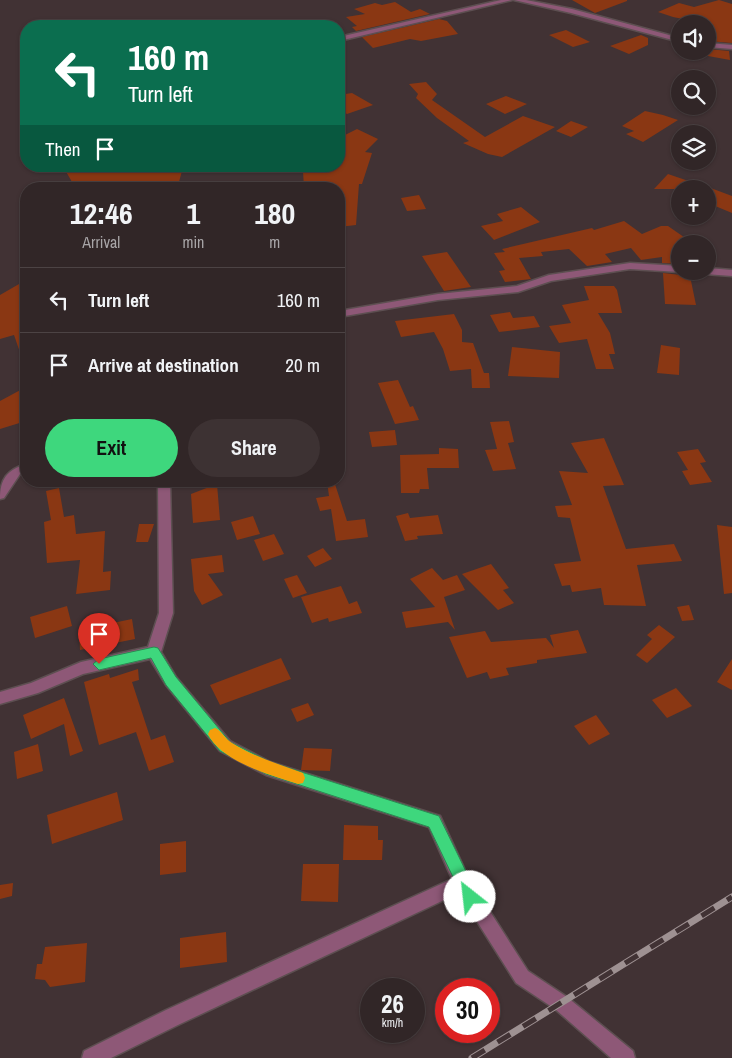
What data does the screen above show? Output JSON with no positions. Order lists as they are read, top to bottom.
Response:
{
  "page": {
    "map_buttons": ["+", "−"],
    "turn": ["160 m", "Turn left"],
    "then": "Then",
    "eta": [
      "12:46",
      "Arrival",
      "1",
      "min",
      "180",
      "m"
    ],
    "list": [
      {
        "name": "Turn left",
        "value": "160 m"
      },
      {
        "name": "Arrive at destination",
        "value": "20 m"
      }
    ],
    "buttons": ["Exit", "Share"],
    "speed": "26 km/h",
    "limit": "30"
  }
}
